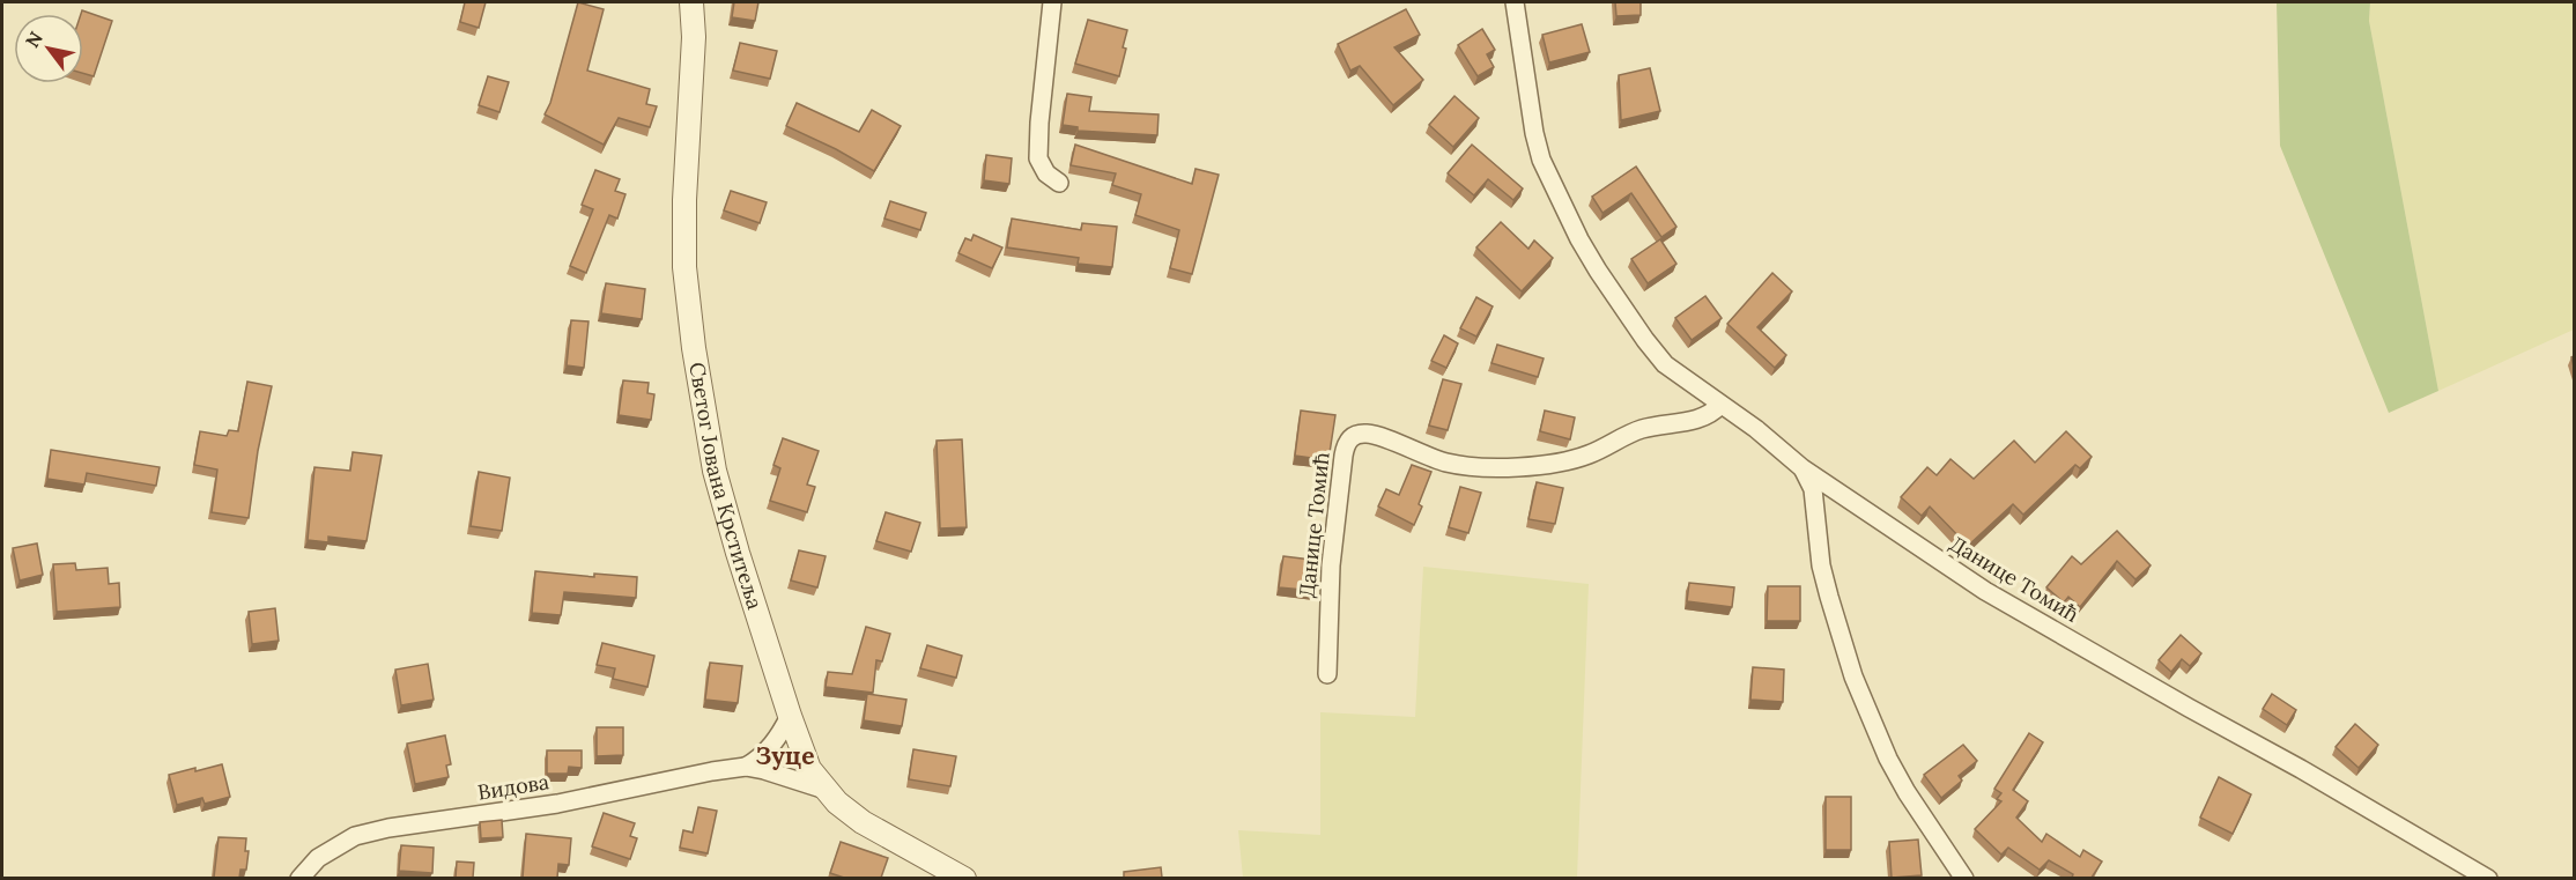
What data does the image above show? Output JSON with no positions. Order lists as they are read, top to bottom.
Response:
{
  "streets": {
    "street": ["Светог Јована Крститеља", "Данице Томић", "Видова"]
  },
  "crossings": [
    ["Светог Јована Крститеља", "Видова"]
  ],
  "districts": ["Зуце"],
  "north": "top left"
}
